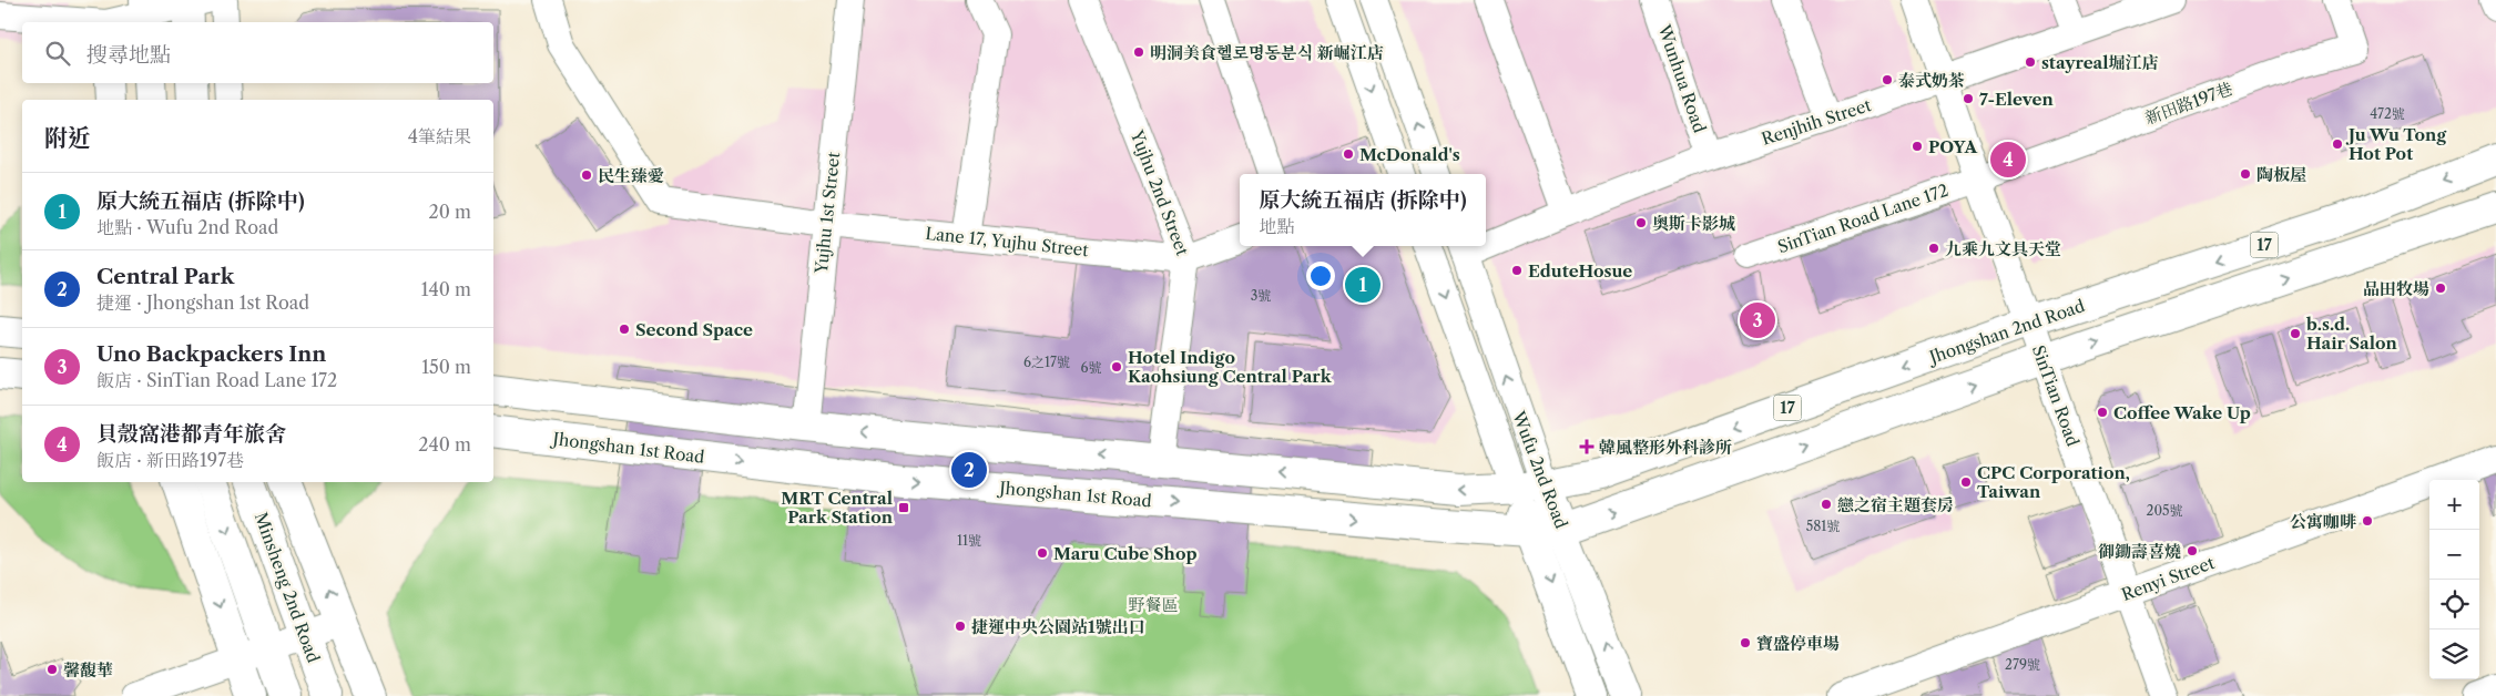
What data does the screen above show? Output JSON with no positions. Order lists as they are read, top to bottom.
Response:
{
  "streets": {
    "main road": [
      "17",
      "Jhongshan 2nd Road",
      "Jhongshan 1st Road",
      "Wufu 2nd Road",
      "Minsheng 2nd Road"
    ],
    "street": [
      "Wunhua Road",
      "新田路197巷",
      "Renjhih Street",
      "Yujhu 2nd Street",
      "Yujhu 1st Street",
      "SinTian Road Lane 172",
      "Lane 17, Yujhu Street",
      "SinTian Road",
      "Renyi Street"
    ]
  },
  "crossings": [
    ["Wunhua Road", "Renjhih Street"],
    ["新田路197巷", "SinTian Road Lane 172"],
    ["新田路197巷", "SinTian Road"],
    ["Renjhih Street", "SinTian Road"],
    ["Yujhu 2nd Street", "Lane 17, Yujhu Street"],
    ["Yujhu 1st Street", "Lane 17, Yujhu Street"],
    ["SinTian Road Lane 172", "SinTian Road"],
    ["17", "SinTian Road"],
    ["17", "Jhongshan 1st Road"],
    ["17", "Wufu 2nd Road"],
    ["Jhongshan 2nd Road", "SinTian Road"],
    ["Jhongshan 2nd Road", "Wufu 2nd Road"],
    ["SinTian Road", "Renyi Street"],
    ["Jhongshan 1st Road", "Wufu 2nd Road"]
  ],
  "parks": ["野餐區"],
  "places": {
    "other": [
      "明洞美食헬로명동분식 新崛江店",
      "stayreal堀江店",
      "泰式奶茶",
      "7-Eleven",
      "Ju Wu Tong Hot Pot",
      "POYA",
      "McDonald's",
      "陶板屋",
      "民生臻愛",
      "奧斯卡影城",
      "九乘九文具天堂",
      "EduteHosue",
      "品田牧場",
      "Second Space",
      "b.s.d. Hair Salon",
      "Hotel Indigo Kaohsiung Central Park",
      "Coffee Wake Up",
      "CPC Corporation, Taiwan",
      "戀之宿主題套房",
      "公寓咖啡",
      "御鋤壽喜燒",
      "Maru Cube Shop",
      "捷運中央公園站1號出口",
      "寶盛停車場",
      "馨馥華"
    ],
    "health": ["韓風整形外科診所"],
    "transit": ["MRT Central Park Station"]
  },
  "house_numbers": [
    "472號",
    "3號",
    "6之17號",
    "6號",
    "205號",
    "581號",
    "11號",
    "279號"
  ],
  "page": {
    "search": "搜尋地點",
    "heading": ["附近", "4筆結果"],
    "pins": [
      "4",
      "1",
      "3",
      "2"
    ],
    "list": [
      {
        "mark": "1",
        "name": "原大統五福店 (拆除中)",
        "note": "地點 · Wufu 2nd Road",
        "value": "20 m"
      },
      {
        "mark": "2",
        "name": "Central Park",
        "note": "捷運 · Jhongshan 1st Road",
        "value": "140 m"
      },
      {
        "mark": "3",
        "name": "Uno Backpackers Inn",
        "note": "飯店 · SinTian Road Lane 172",
        "value": "150 m"
      },
      {
        "mark": "4",
        "name": "貝殼窩港都青年旅舍",
        "note": "飯店 · 新田路197巷",
        "value": "240 m"
      }
    ],
    "popup": ["原大統五福店 (拆除中)", "地點"],
    "map_buttons": ["+", "−"]
  }
}
